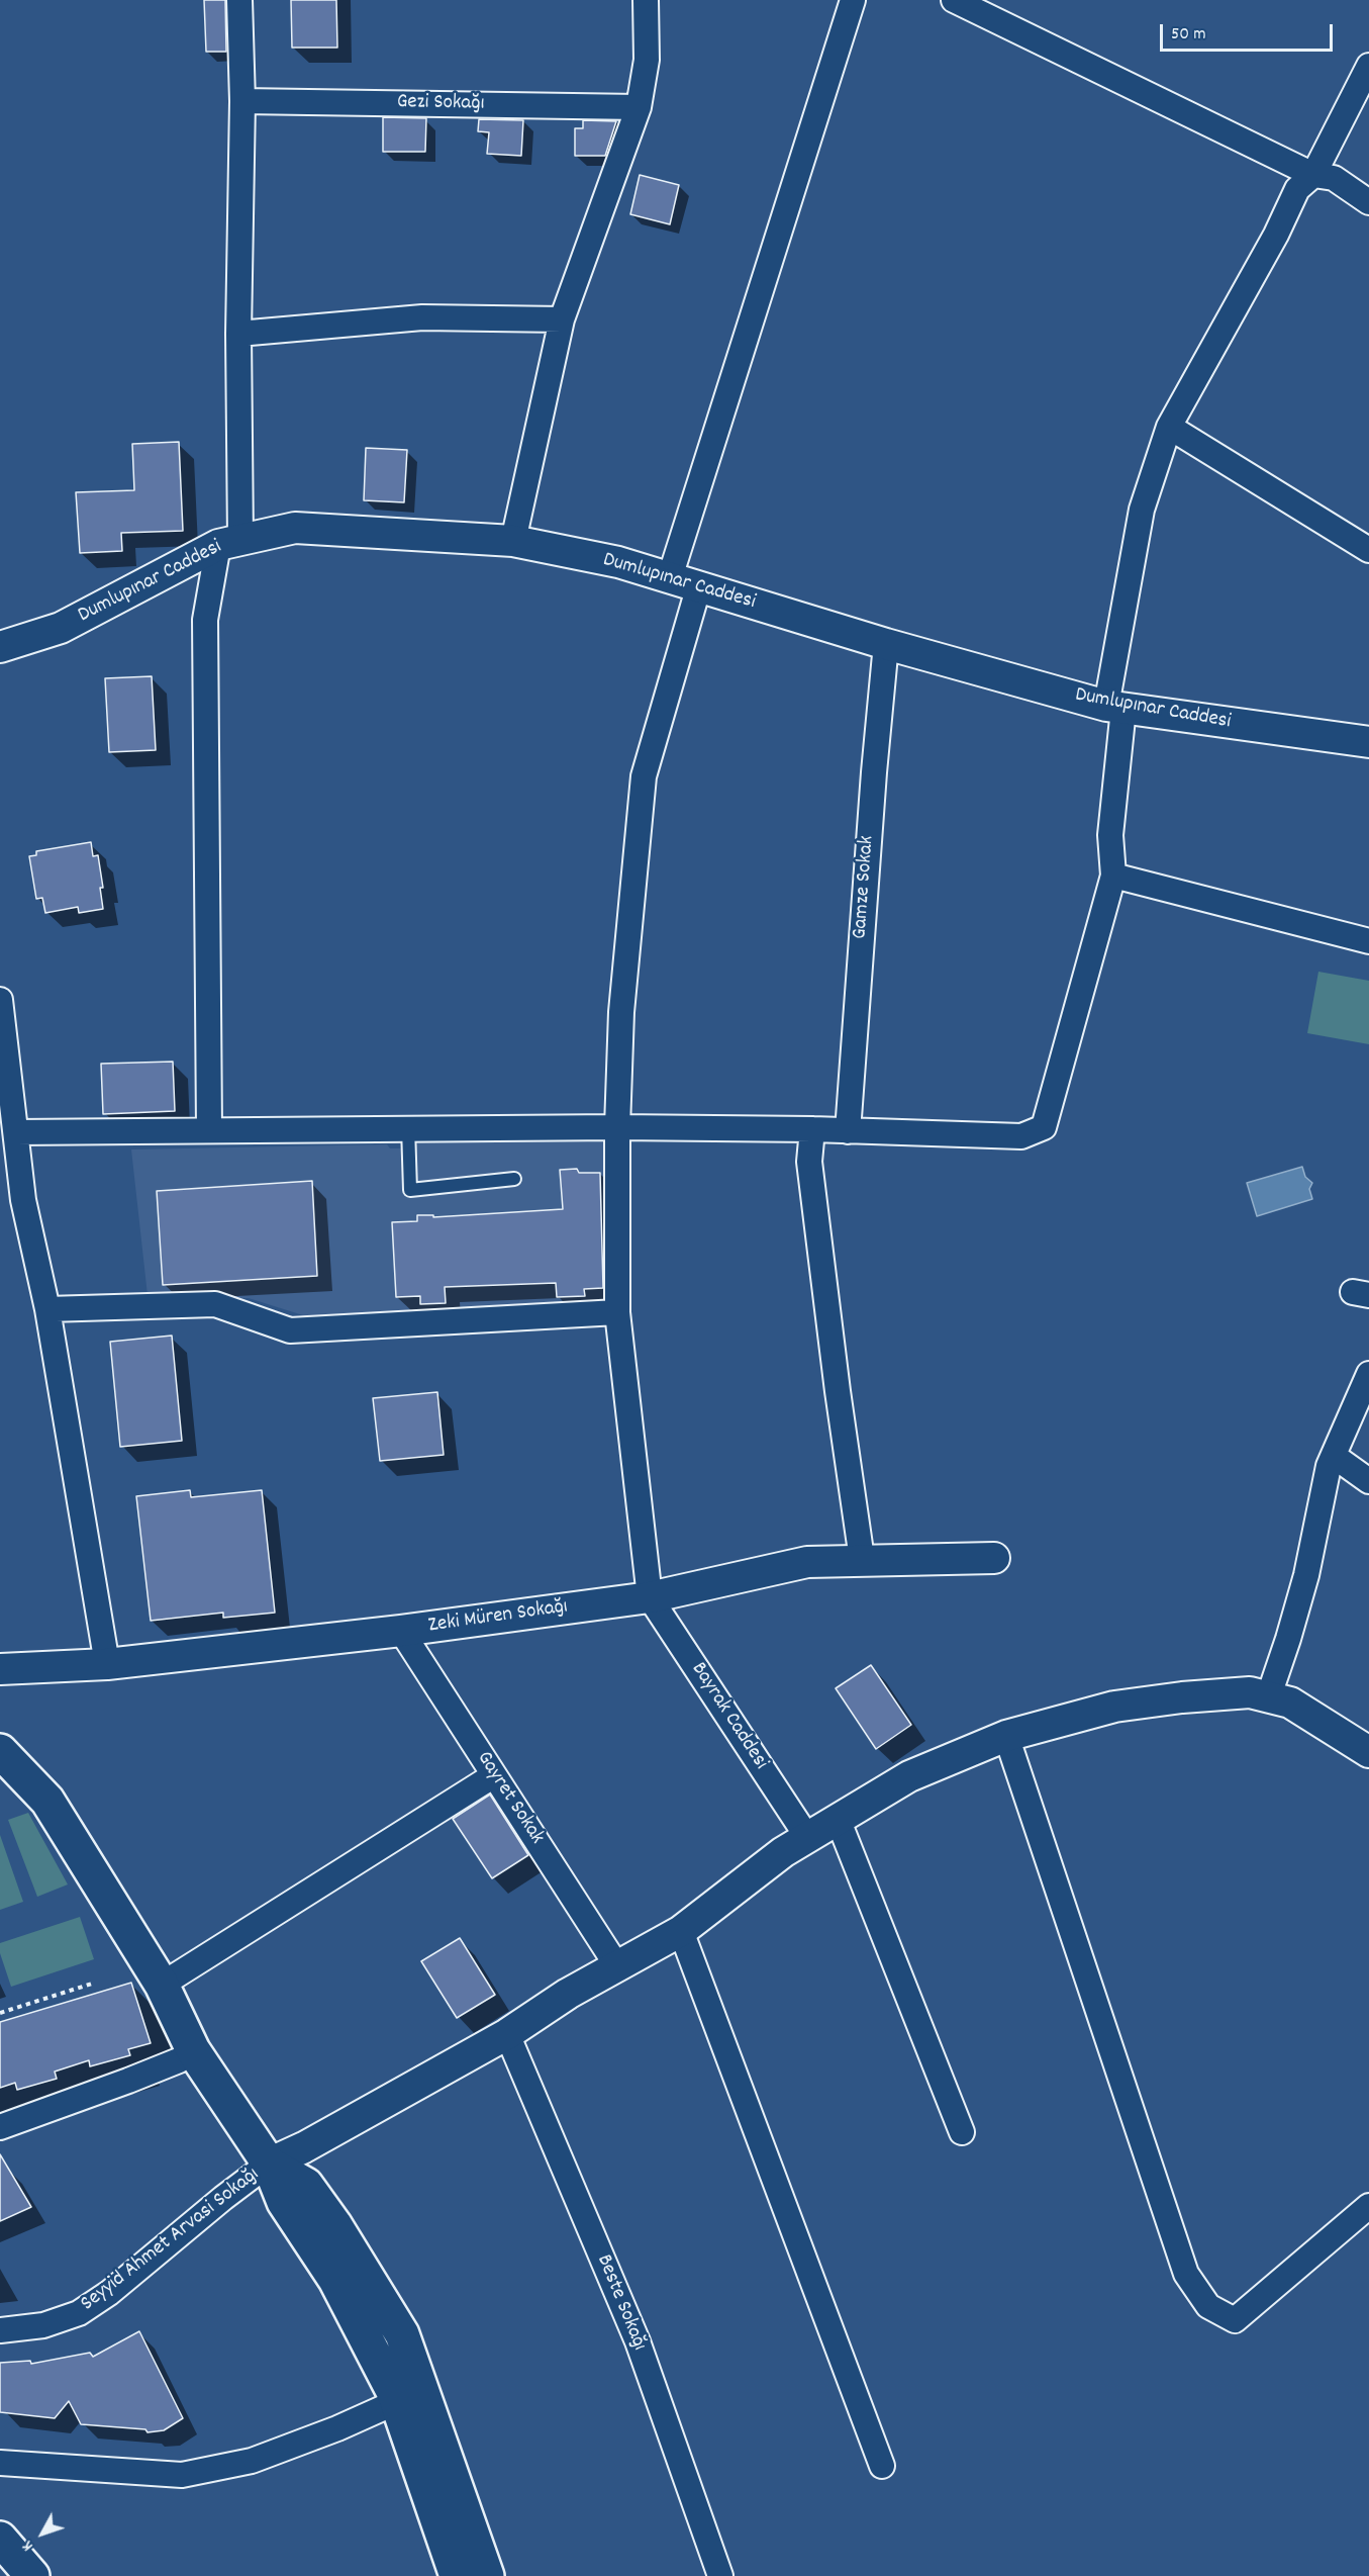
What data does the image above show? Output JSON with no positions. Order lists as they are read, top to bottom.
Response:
{
  "streets": {
    "street": [
      "Gezi Sokağı",
      "Dumlupınar Caddesi",
      "Gamze Sokak",
      "Zeki Müren Sokağı",
      "Bayrak Caddesi",
      "Gayret Sokak",
      "Seyyid Ahmet Arvasi Sokağı",
      "Beste Sokağı"
    ]
  },
  "crossings": [
    ["Dumlupınar Caddesi", "Gamze Sokak"],
    ["Zeki Müren Sokağı", "Bayrak Caddesi"],
    ["Zeki Müren Sokağı", "Gayret Sokak"]
  ],
  "scale_bar": "50 m",
  "north": "bottom left"
}
